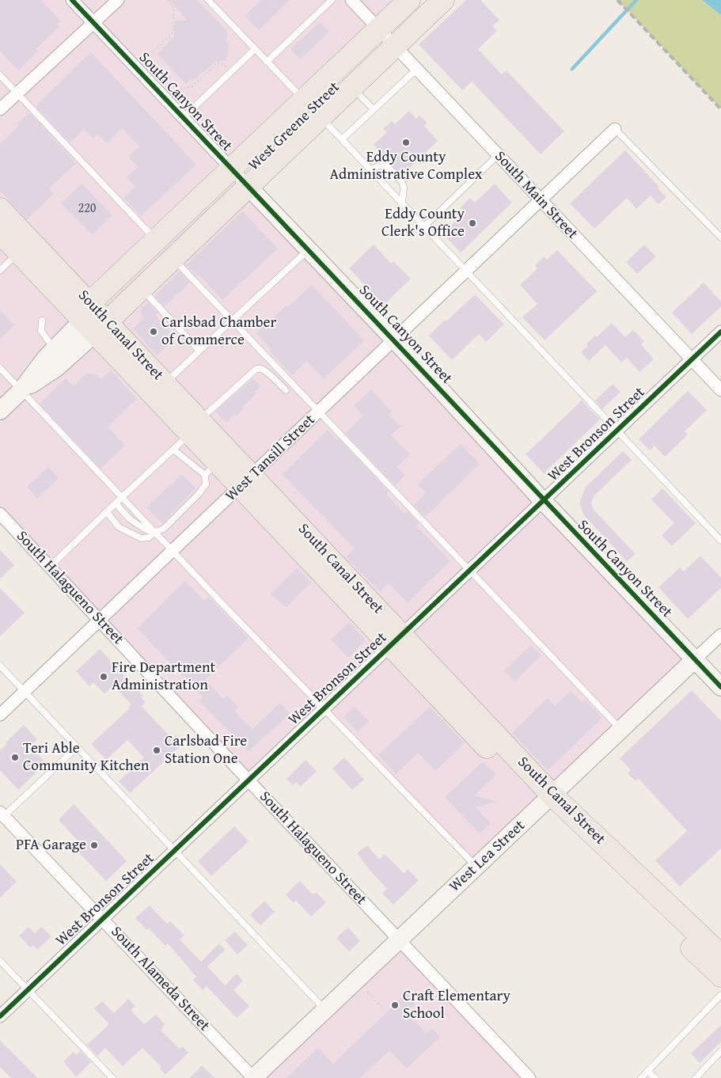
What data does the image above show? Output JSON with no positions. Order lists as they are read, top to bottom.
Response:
{
  "streets": {
    "highway": ["West Greene Street", "South Canal Street"],
    "street": [
      "South Canyon Street",
      "South Main Street",
      "West Bronson Street",
      "West Tansill Street",
      "South Halagueno Street",
      "West Lea Street",
      "South Alameda Street"
    ]
  },
  "crossings": [
    ["South Canyon Street", "West Greene Street"],
    ["South Canyon Street", "West Bronson Street"],
    ["South Canyon Street", "West Tansill Street"],
    ["South Canyon Street", "West Lea Street"],
    ["West Greene Street", "South Main Street"],
    ["West Greene Street", "South Canal Street"],
    ["South Main Street", "West Bronson Street"],
    ["South Main Street", "West Tansill Street"],
    ["South Canal Street", "West Bronson Street"],
    ["South Canal Street", "West Tansill Street"],
    ["South Canal Street", "West Lea Street"],
    ["West Bronson Street", "South Halagueno Street"],
    ["West Bronson Street", "South Alameda Street"],
    ["West Tansill Street", "South Halagueno Street"],
    ["South Halagueno Street", "West Lea Street"],
    ["West Lea Street", "South Alameda Street"]
  ],
  "places": [
    "Eddy County Administrative Complex",
    "Eddy County Clerk's Office",
    "Carlsbad Chamber of Commerce",
    "Fire Department Administration",
    "Carlsbad Fire Station One",
    "Teri Able Community Kitchen",
    "PFA Garage",
    "Craft Elementary School"
  ],
  "house_numbers": ["220"]
}
